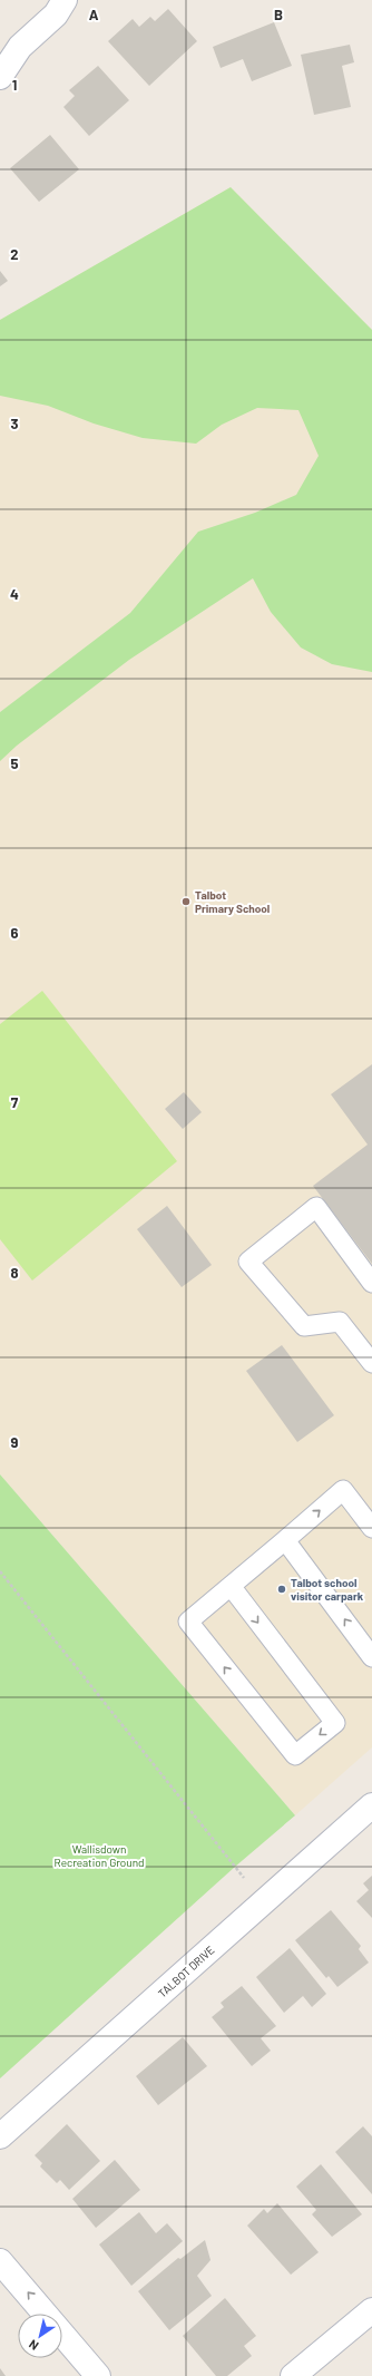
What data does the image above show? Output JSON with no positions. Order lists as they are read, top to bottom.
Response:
{
  "streets": {
    "street": ["TALBOT DRIVE"]
  },
  "parks": ["Wallisdown Recreation Ground"],
  "places": ["Talbot Primary School", "Talbot school visitor carpark"],
  "north": "bottom left",
  "grid": {
    "columns": ["A", "B"],
    "rows": [
      "1",
      "2",
      "3",
      "4",
      "5",
      "6",
      "7",
      "8",
      "9"
    ]
  }
}
